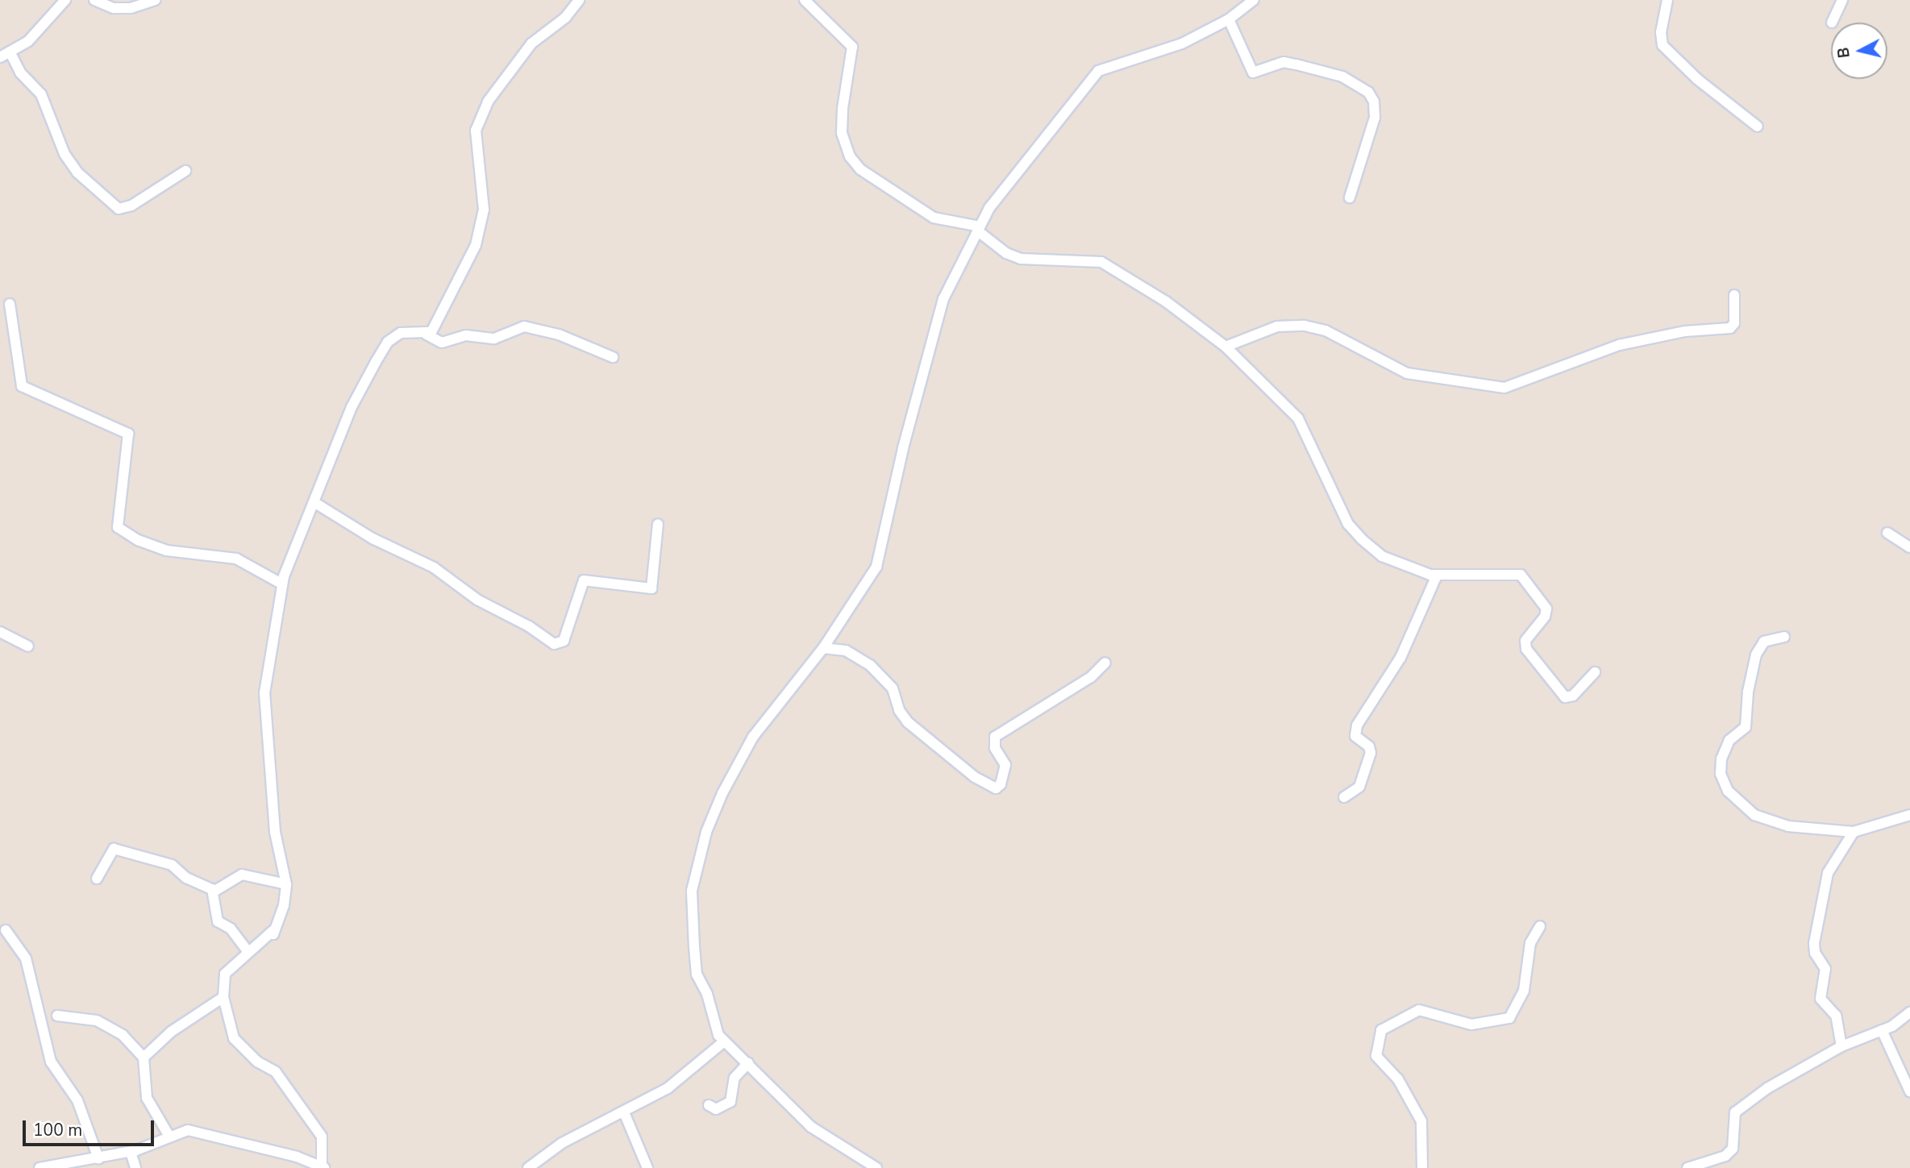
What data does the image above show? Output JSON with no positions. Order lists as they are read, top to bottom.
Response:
{
  "scale_bar": "100 m",
  "north": "left"
}
